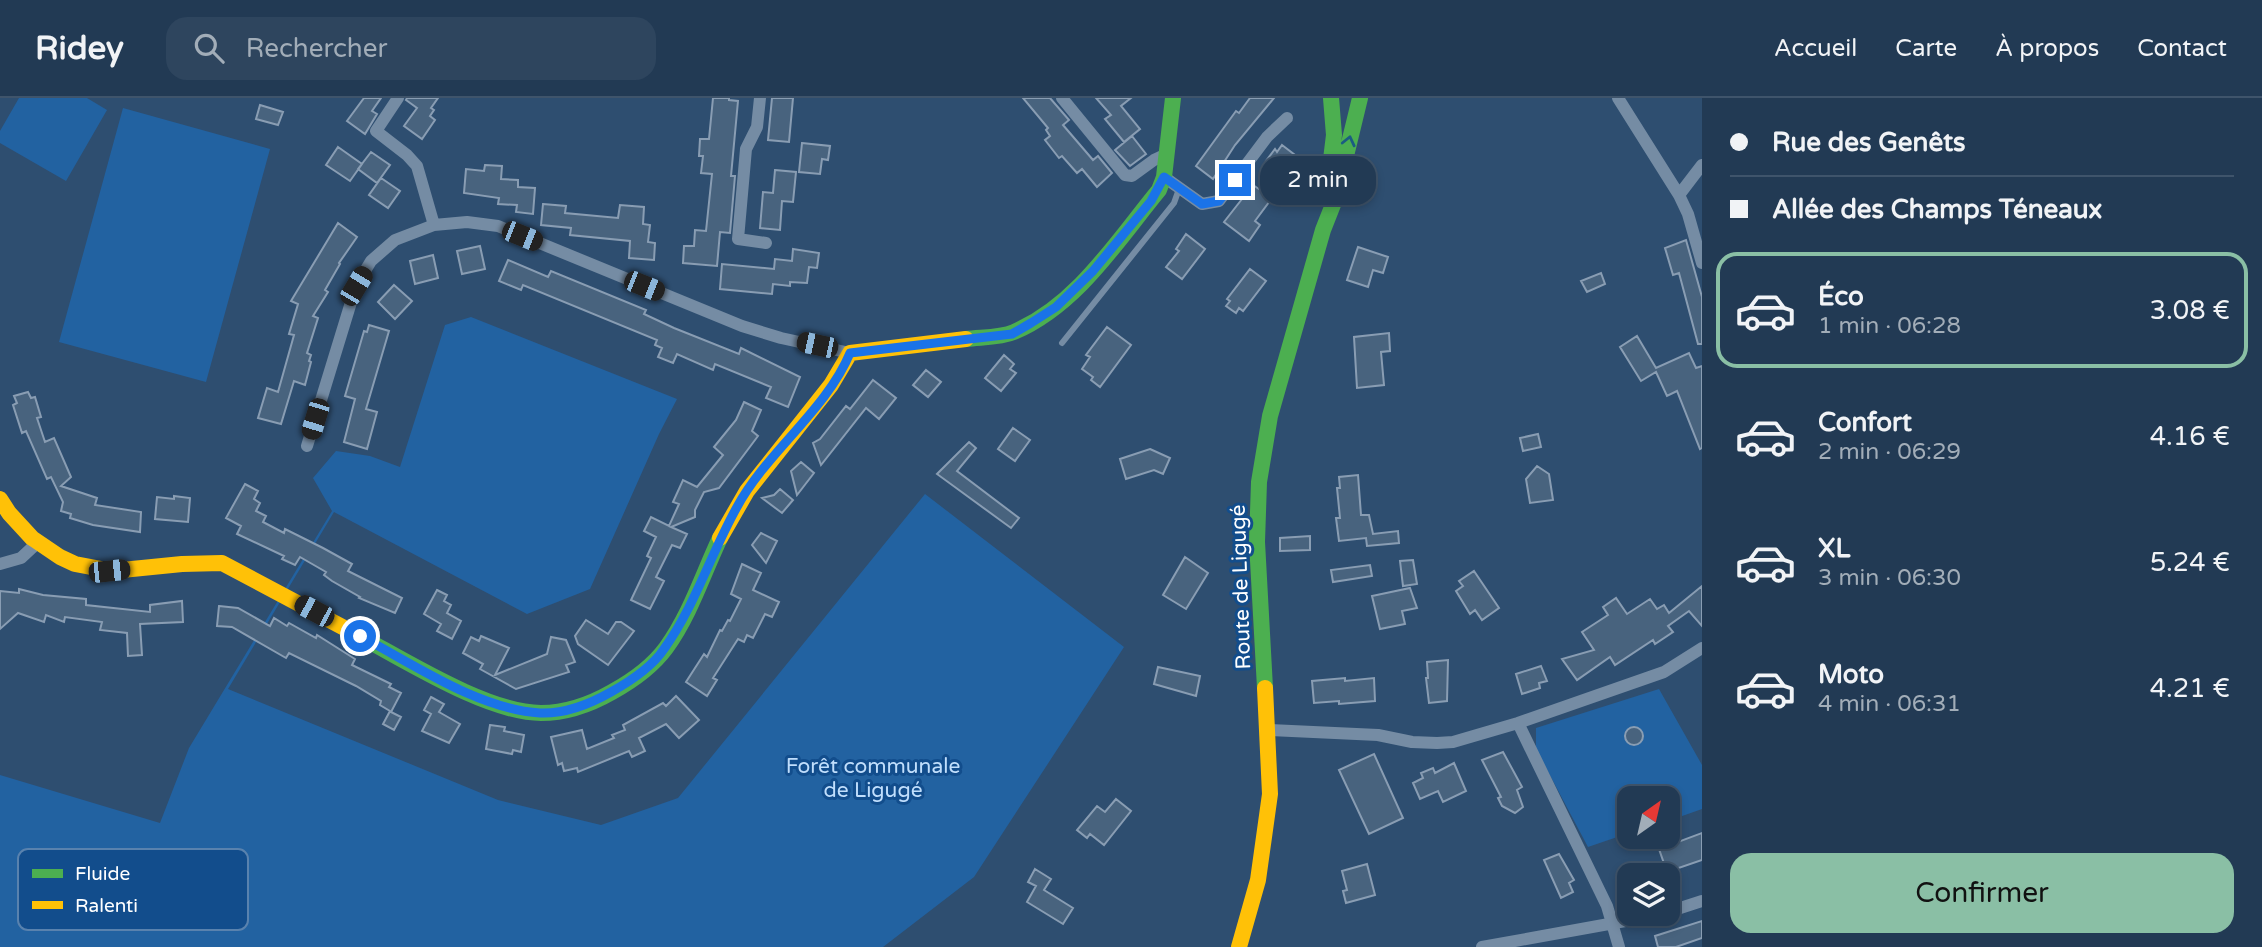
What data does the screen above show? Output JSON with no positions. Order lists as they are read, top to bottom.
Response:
{
  "streets": {
    "street": ["Route de Ligugé"]
  },
  "parks": ["Forêt communale de Ligugé"],
  "legend": ["Fluide", "Ralenti"],
  "north": "top right",
  "page": {
    "header": "Ridey",
    "search": "Rechercher",
    "nav": [
      "Accueil",
      "Carte",
      "À propos",
      "Contact"
    ],
    "banner": ["Rue des Genêts", "Allée des Champs Téneaux"],
    "bubble": "2 min",
    "list": [
      {
        "name": "Éco",
        "note": "1 min · 06:28",
        "value": "3.08 €"
      },
      {
        "name": "Confort",
        "note": "2 min · 06:29",
        "value": "4.16 €"
      },
      {
        "name": "XL",
        "note": "3 min · 06:30",
        "value": "5.24 €"
      },
      {
        "name": "Moto",
        "note": "4 min · 06:31",
        "value": "4.21 €"
      }
    ],
    "buttons": "Confirmer"
  }
}
